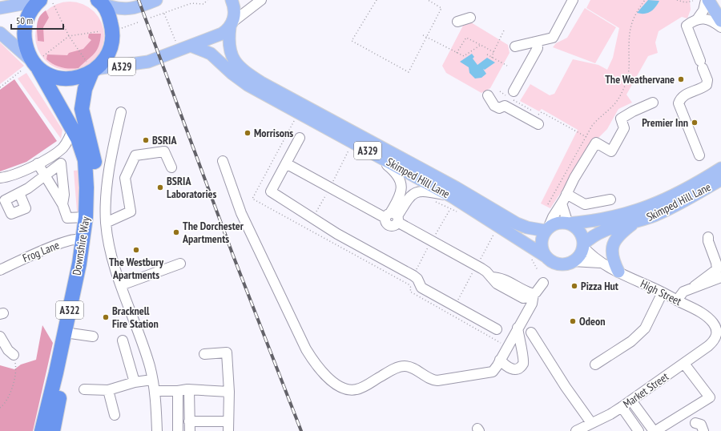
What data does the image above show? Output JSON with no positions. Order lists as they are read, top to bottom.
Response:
{
  "streets": {
    "highway": ["Downshire Way", "A322"],
    "main road": ["A329", "Skimped Hill Lane"],
    "street": ["Frog Lane", "High Street", "Market Street"]
  },
  "crossings": [
    ["A329", "Skimped Hill Lane"],
    ["A329", "Downshire Way"],
    ["Skimped Hill Lane", "High Street"],
    ["Downshire Way", "Frog Lane"],
    ["High Street", "Market Street"]
  ],
  "places": [
    "The Weathervane",
    "Premier Inn",
    "Morrisons",
    "BSRIA",
    "BSRIA Laboratories",
    "The Dorchester Apartments",
    "The Westbury Apartments",
    "Pizza Hut",
    "Bracknell Fire Station",
    "Odeon"
  ],
  "scale_bar": "50 m"
}
